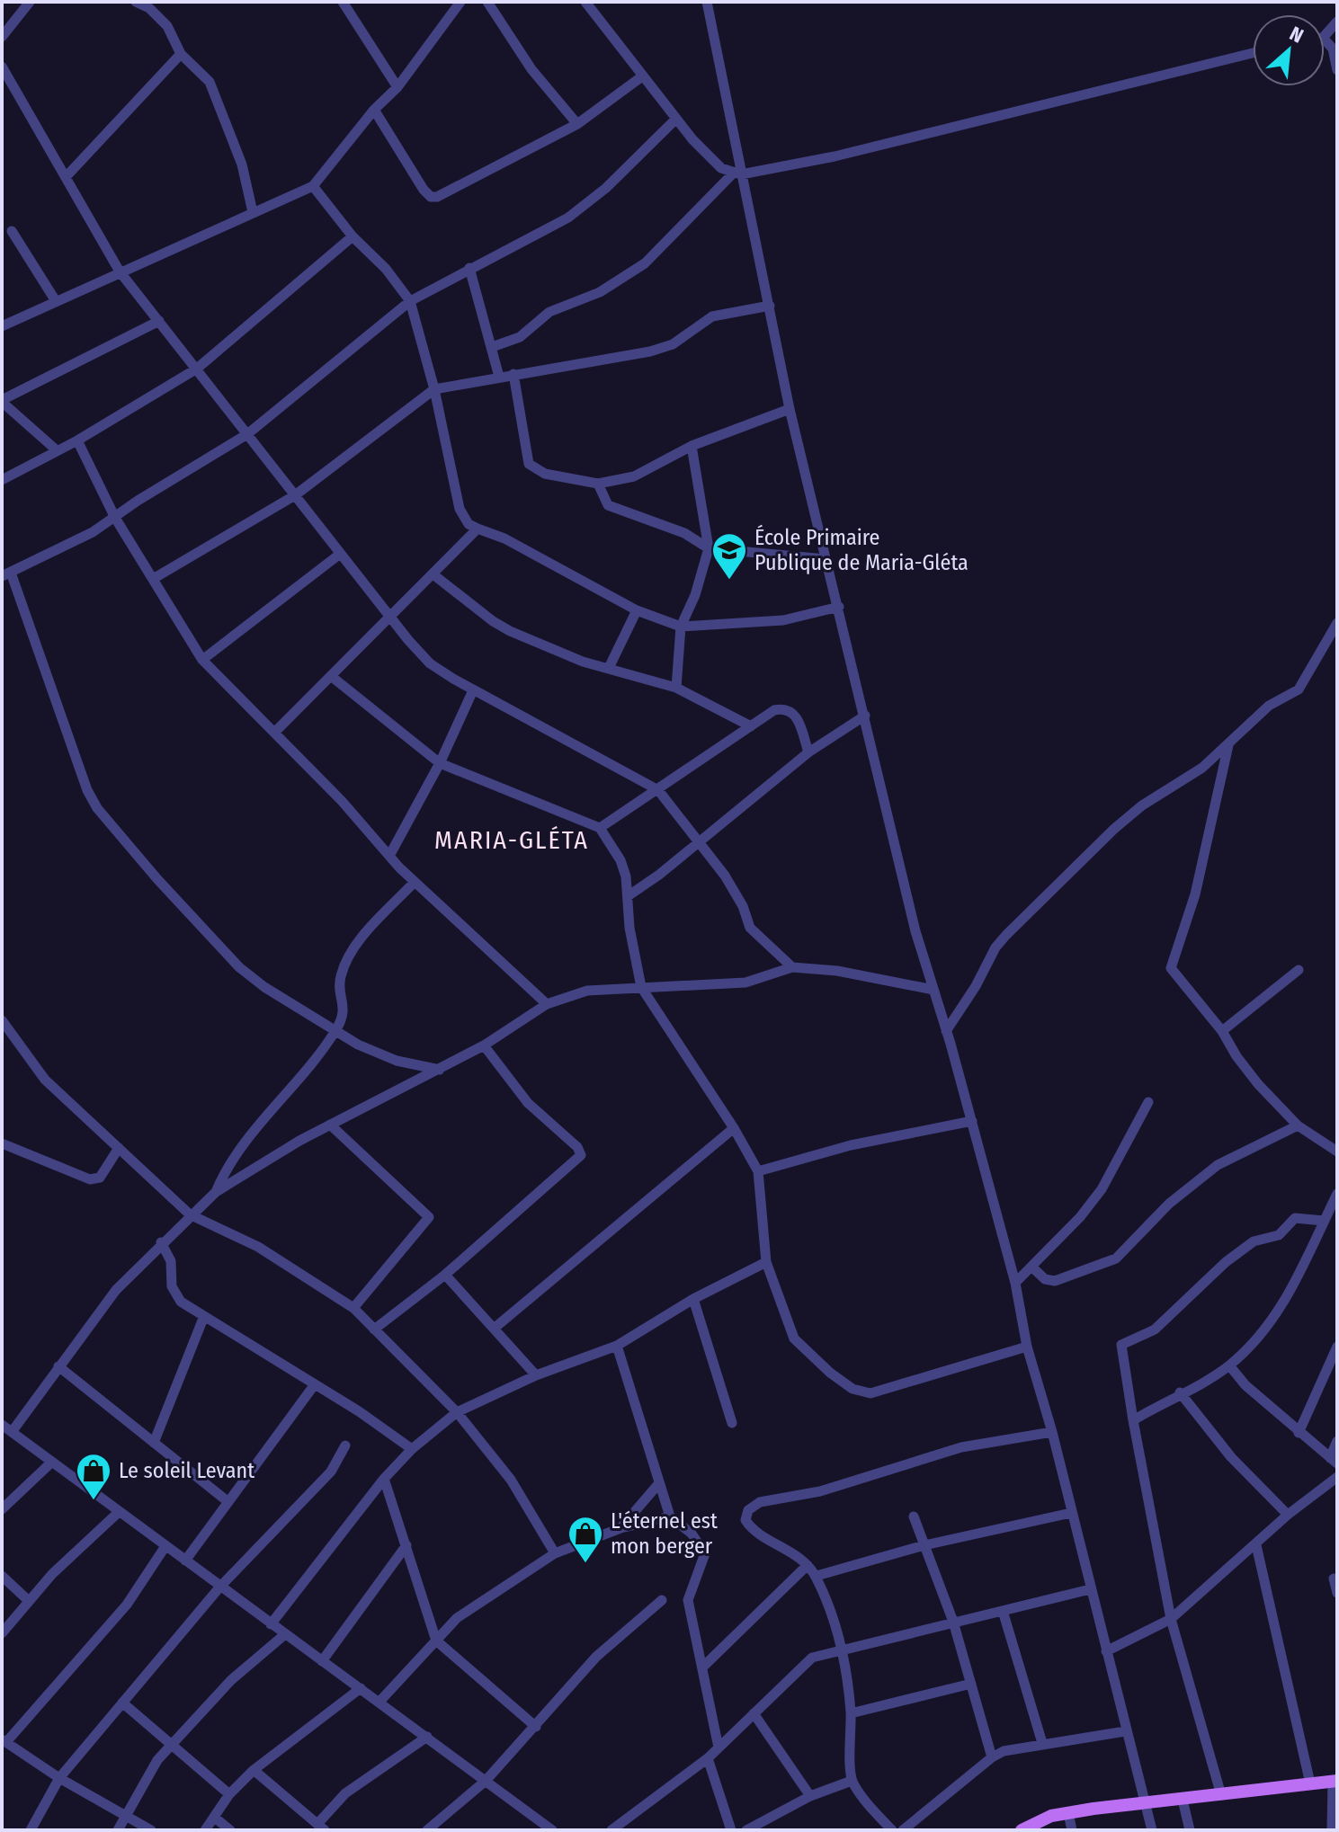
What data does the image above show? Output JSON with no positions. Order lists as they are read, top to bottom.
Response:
{
  "districts": ["MARIA-GLÉTA"],
  "places": {
    "school or university": ["École Primaire Publique de Maria-Gléta"],
    "shop": ["Le soleil Levant", "L'éternel est mon berger"]
  },
  "north": "top right"
}
